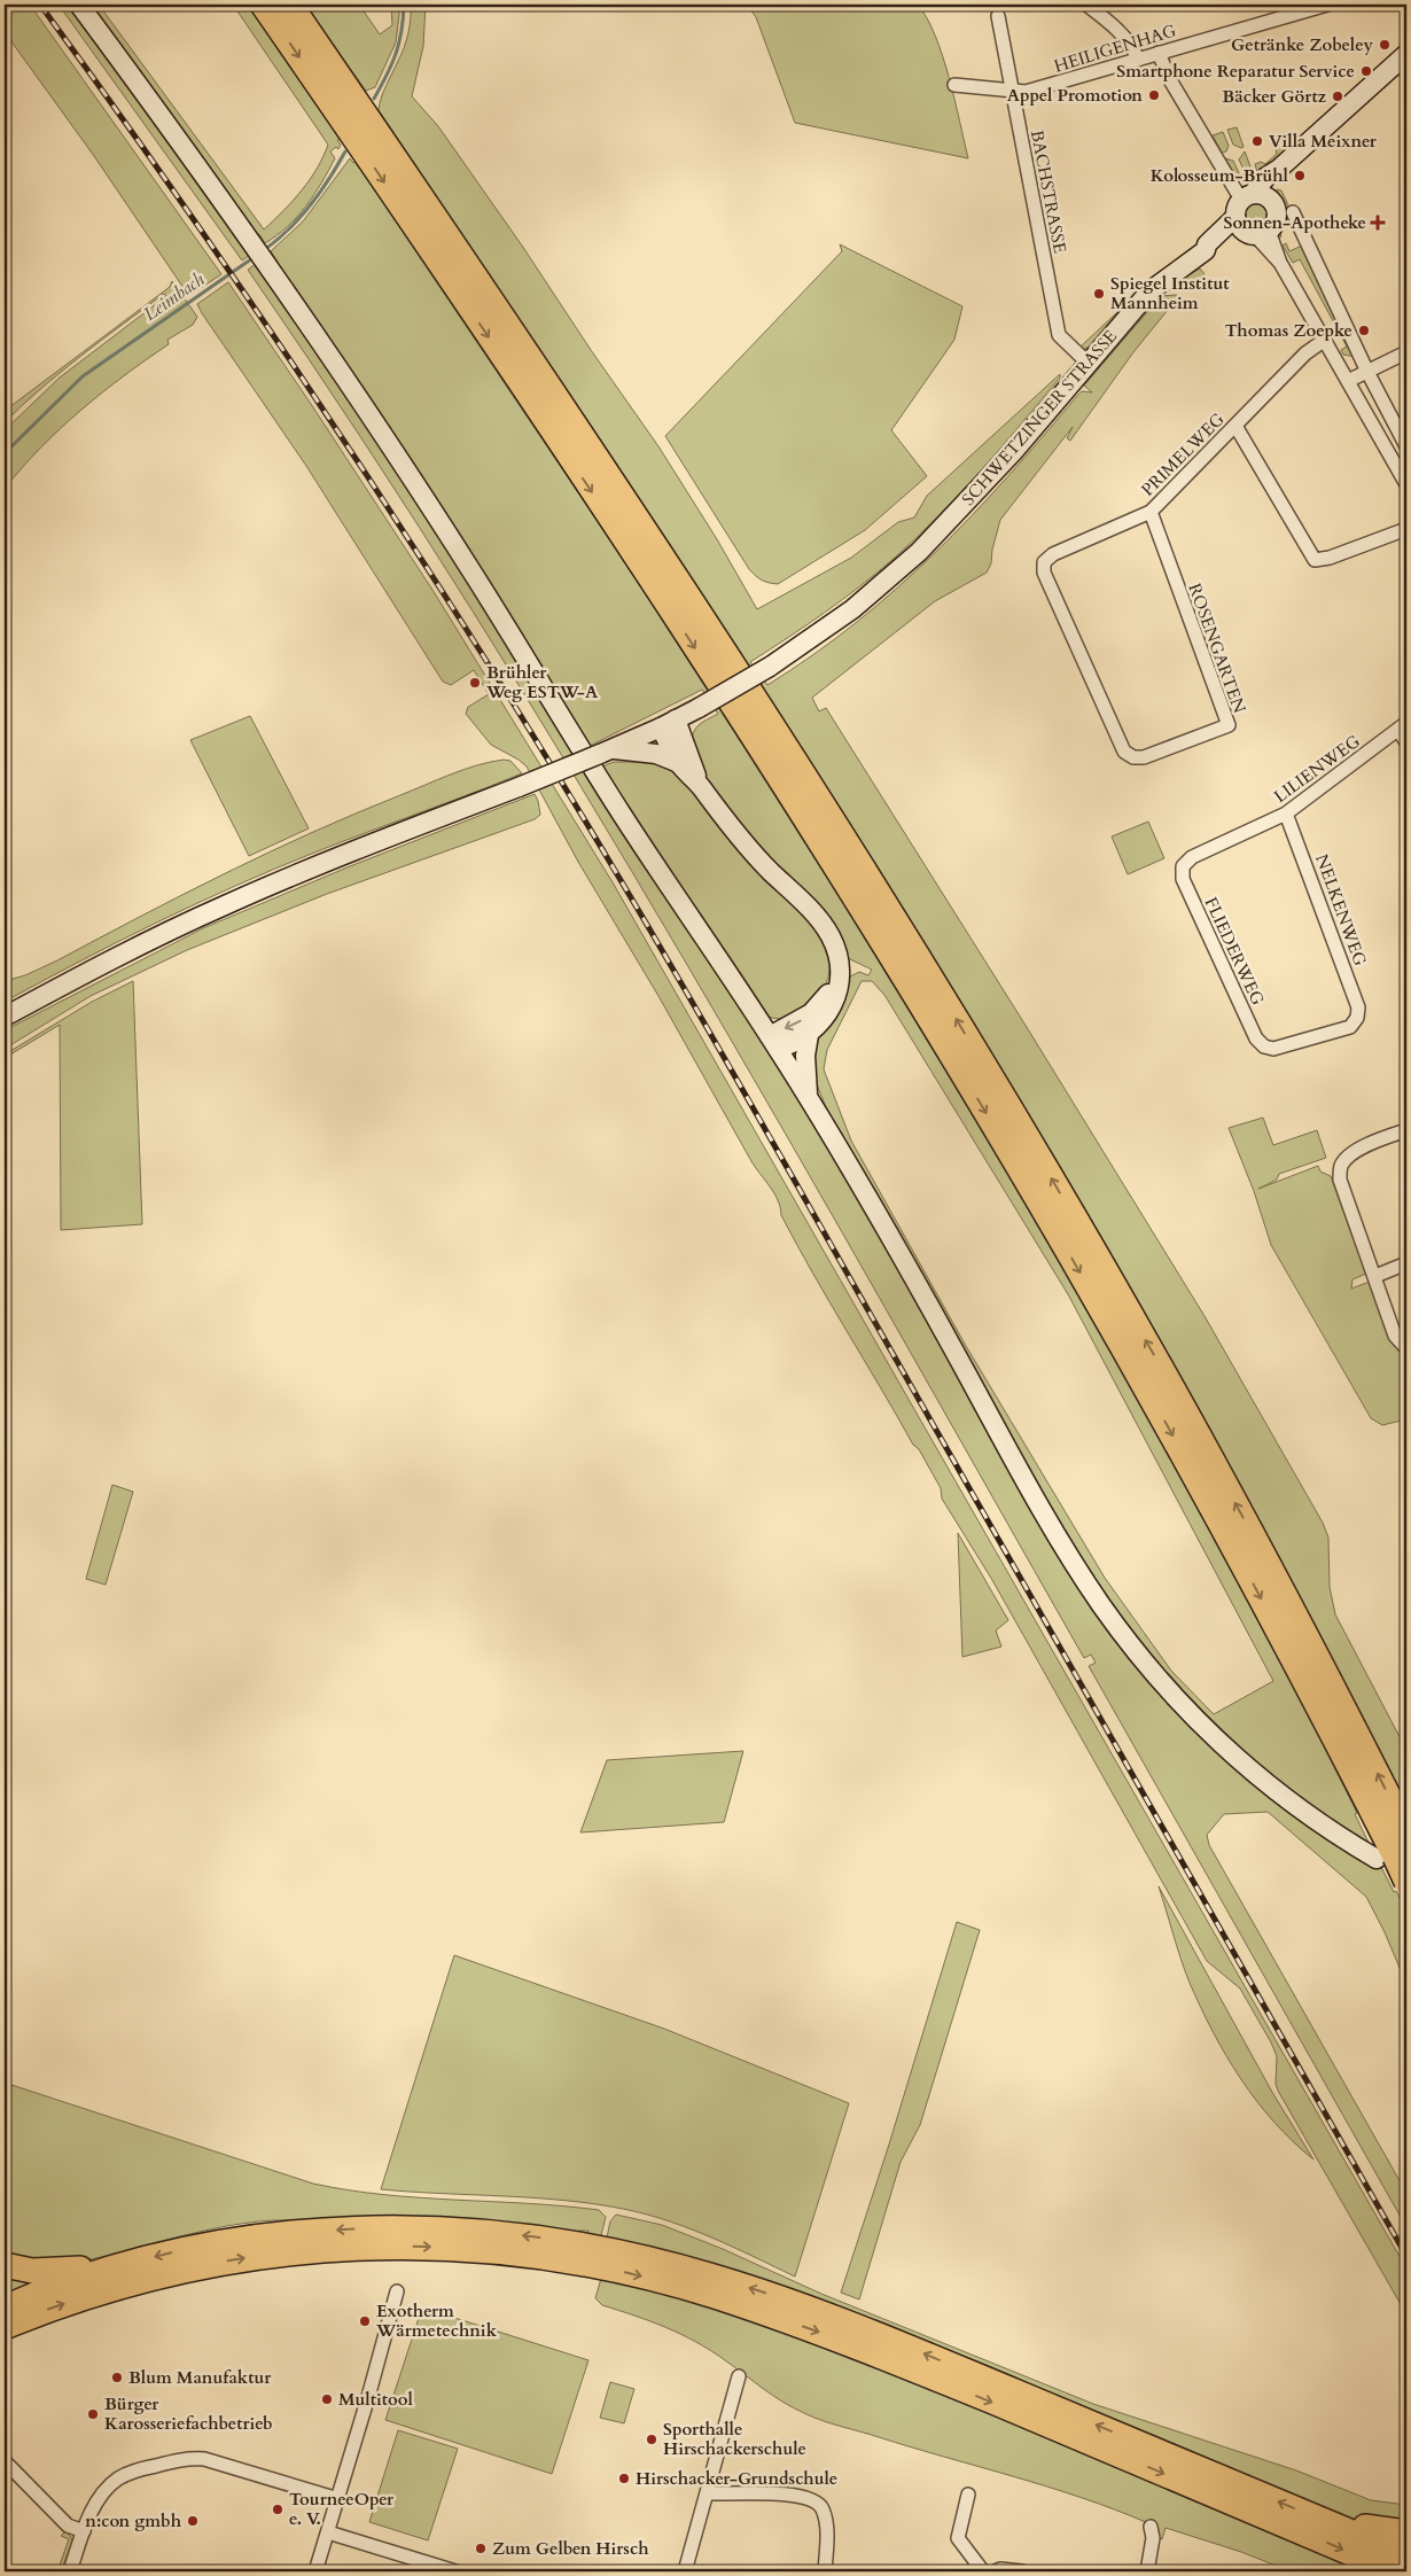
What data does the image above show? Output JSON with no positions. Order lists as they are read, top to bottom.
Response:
{
  "streets": {
    "main road": ["SCHWETZINGER STRASSE"],
    "street": [
      "HEILIGENHAG",
      "BACHSTRASSE",
      "PRIMELWEG",
      "ROSENGARTEN",
      "LILIENWEG",
      "NELKENWEG",
      "FLIEDERWEG"
    ]
  },
  "crossings": [
    ["HEILIGENHAG", "BACHSTRASSE"],
    ["BACHSTRASSE", "SCHWETZINGER STRASSE"],
    ["PRIMELWEG", "ROSENGARTEN"],
    ["LILIENWEG", "NELKENWEG"],
    ["LILIENWEG", "FLIEDERWEG"],
    ["NELKENWEG", "FLIEDERWEG"]
  ],
  "water": ["Leimbach"],
  "places": {
    "other": [
      "Getränke Zobeley",
      "Smartphone Reparatur Service",
      "Appel Promotion",
      "Bäcker Görtz",
      "Villa Meixner",
      "Kolosseum-Brühl",
      "Spiegel Institut Mannheim",
      "Thomas Zoepke",
      "Brühler Weg ESTW-A",
      "Exotherm Wärmetechnik",
      "Blum Manufaktur",
      "Multitool",
      "Bürger Karosseriefachbetrieb",
      "Sporthalle Hirschackerschule",
      "Hirschacker-Grundschule",
      "TourneeOper e. V.",
      "n:con gmbh",
      "Zum Gelben Hirsch"
    ],
    "health": ["Sonnen-Apotheke"]
  }
}
